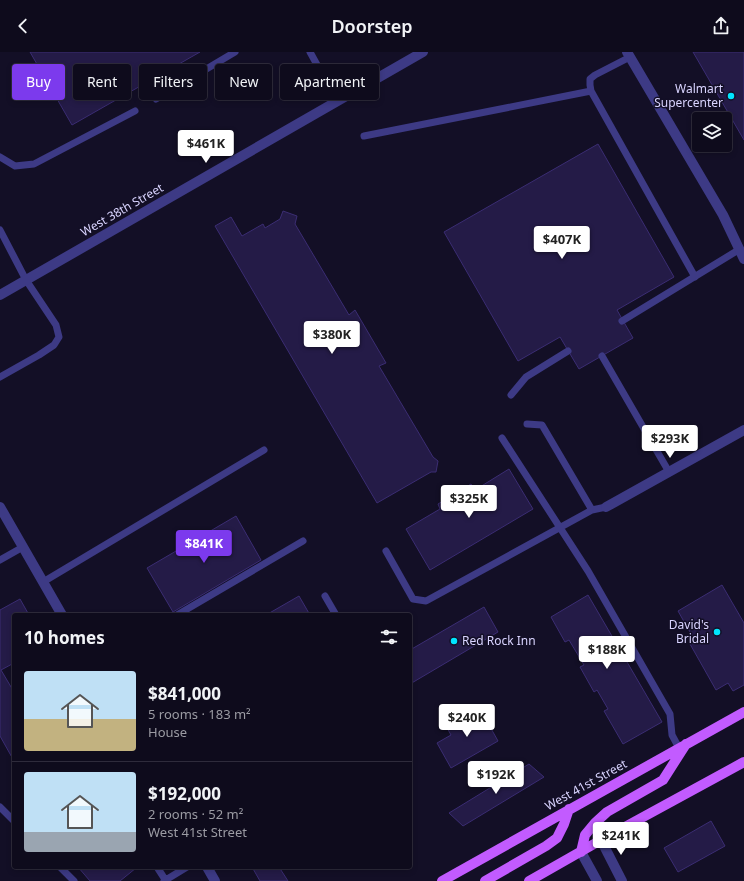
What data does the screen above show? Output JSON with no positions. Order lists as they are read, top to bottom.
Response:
{
  "streets": {
    "main road": ["West 41st Street"],
    "street": ["West 38th Street"]
  },
  "places": ["Walmart Supercenter", "David's Bridal", "Red Rock Inn"],
  "page": {
    "header": "Doorstep",
    "chip": [
      "Buy",
      "Rent",
      "Filters",
      "New",
      "Apartment"
    ],
    "price": [
      "$461K",
      "$407K",
      "$380K",
      "$293K",
      "$325K",
      "$841K",
      "$188K",
      "$240K",
      "$192K",
      "$241K"
    ],
    "heading": "10 homes",
    "list": [
      {
        "name": "$841,000",
        "note": "5 rooms · 183 m² · House"
      },
      {
        "name": "$192,000",
        "note": "2 rooms · 52 m² · West 41st Street"
      }
    ]
  }
}
